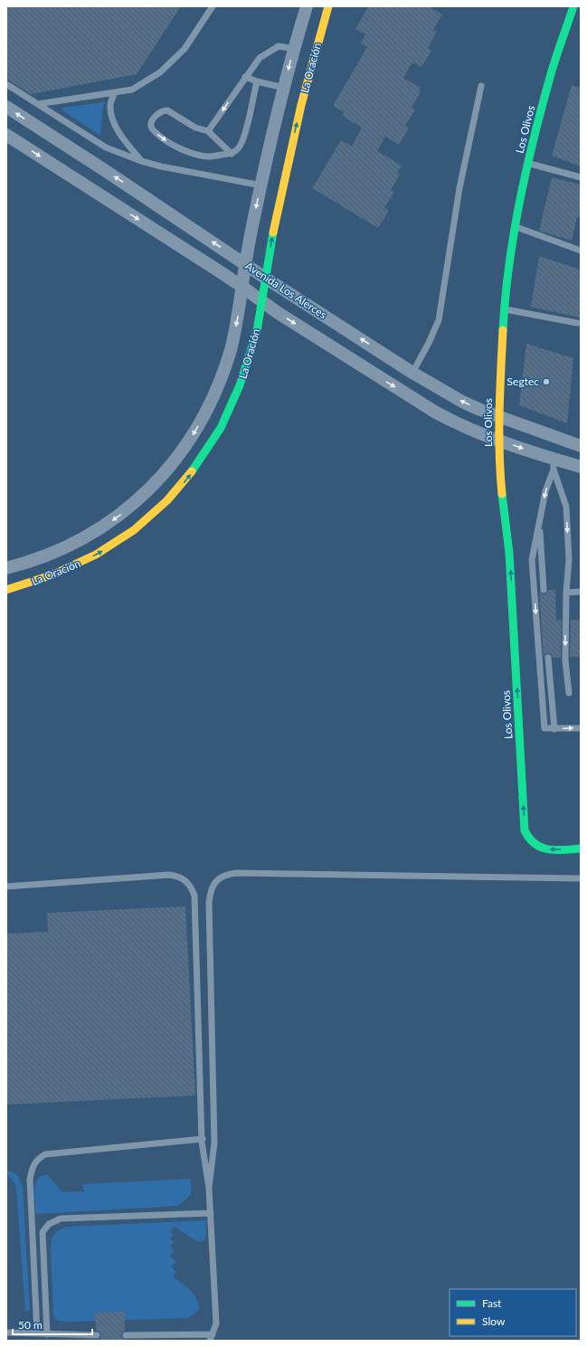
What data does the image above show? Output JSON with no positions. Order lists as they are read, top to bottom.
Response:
{
  "streets": {
    "street": ["La Oración", "Los Olivos", "Avenida Los Alerces"]
  },
  "crossings": [
    ["La Oración", "Avenida Los Alerces"],
    ["Los Olivos", "Avenida Los Alerces"]
  ],
  "one_way": ["Los Olivos"],
  "places": ["Segtec"],
  "legend": ["Fast", "Slow"],
  "scale_bar": "50 m"
}
